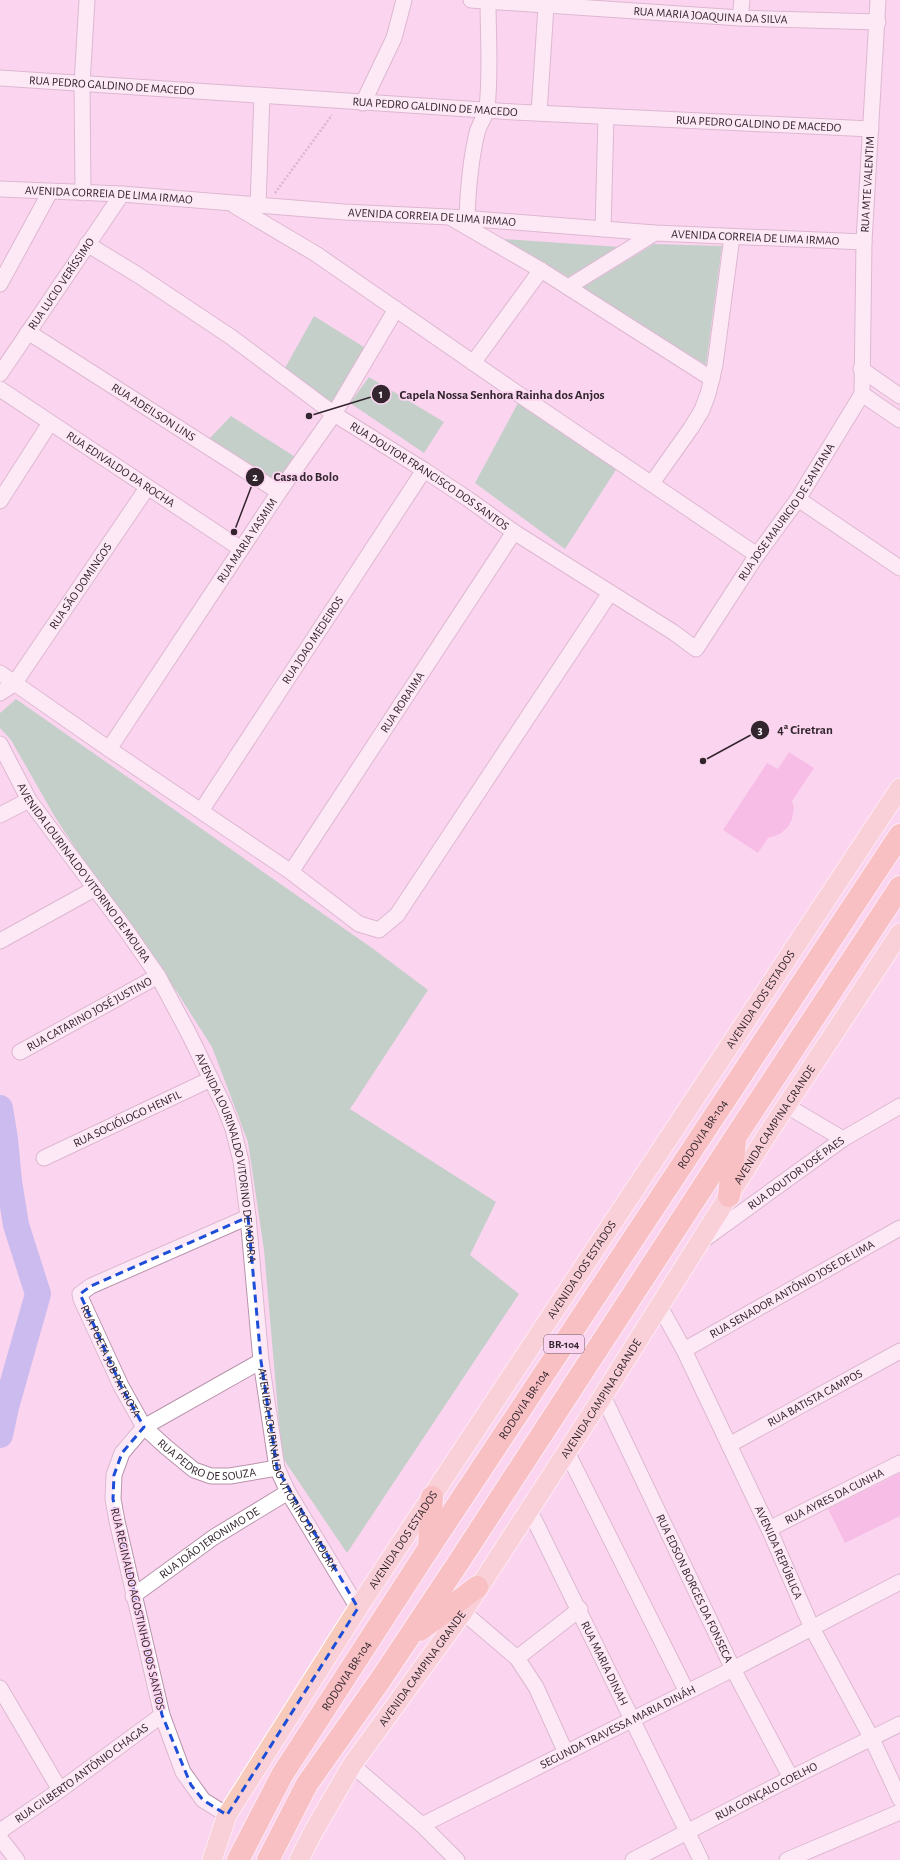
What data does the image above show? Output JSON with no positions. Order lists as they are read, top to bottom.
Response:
{
  "streets": {
    "highway": ["RODOVIA BR-104", "BR-104"],
    "main road": ["AVENIDA DOS ESTADOS", "AVENIDA CAMPINA GRANDE"],
    "street": [
      "RUA MARIA JOAQUINA DA SILVA",
      "RUA PEDRO GALDINO DE MACEDO",
      "RUA MTE VALENTIM",
      "AVENIDA CORREIA DE LIMA IRMAO",
      "RUA LUCIO VERÍSSIMO",
      "RUA ADEILSON LINS",
      "RUA EDIVALDO DA ROCHA",
      "RUA DOUTOR FRANCISCO DOS SANTOS",
      "RUA JOSE MAURICIO DE SANTANA",
      "RUA MARIA YASMIM",
      "RUA SÃO DOMINGOS",
      "RUA JOAO MEDEIROS",
      "RUA RORAIMA",
      "AVENIDA LOURINALDO VITORINO DE MOURA",
      "RUA CATARINO JOSÉ JUSTINO",
      "RUA SOCIÓLOGO HENFIL",
      "RUA DOUTOR JOSÉ PAES",
      "RUA SENADOR ANTÔNIO JOSE DE LIMA",
      "RUA POETA JOB PATRIOTA",
      "RUA BATISTA CAMPOS",
      "RUA PEDRO DE SOUZA",
      "RUA AYRES DA CUNHA",
      "RUA JOÃO JERONIMO DE",
      "AVENIDA REPÚBLICA",
      "RUA EDSON BORGES DA FONSECA",
      "RUA REGINALDO AGOSTINHO DOS SANTOS",
      "RUA MARIA DINAH",
      "SEGUNDA TRAVESSA MARIA DINÁH",
      "RUA GILBERTO ANTÔNIO CHAGAS",
      "RUA GONÇALO COELHO"
    ]
  },
  "crossings": [
    ["RUA MARIA JOAQUINA DA SILVA", "RUA MTE VALENTIM"],
    ["RUA PEDRO GALDINO DE MACEDO", "RUA MTE VALENTIM"],
    ["RUA MTE VALENTIM", "AVENIDA CORREIA DE LIMA IRMAO"],
    ["AVENIDA CORREIA DE LIMA IRMAO", "RUA LUCIO VERÍSSIMO"],
    ["RUA LUCIO VERÍSSIMO", "RUA ADEILSON LINS"],
    ["RUA LUCIO VERÍSSIMO", "RUA DOUTOR FRANCISCO DOS SANTOS"],
    ["RUA ADEILSON LINS", "RUA MARIA YASMIM"],
    ["RUA EDIVALDO DA ROCHA", "RUA MARIA YASMIM"],
    ["RUA EDIVALDO DA ROCHA", "RUA SÃO DOMINGOS"],
    ["RUA DOUTOR FRANCISCO DOS SANTOS", "RUA JOSE MAURICIO DE SANTANA"],
    ["RUA DOUTOR FRANCISCO DOS SANTOS", "RUA MARIA YASMIM"],
    ["RUA DOUTOR FRANCISCO DOS SANTOS", "RUA JOAO MEDEIROS"],
    ["RUA DOUTOR FRANCISCO DOS SANTOS", "RUA RORAIMA"],
    ["AVENIDA LOURINALDO VITORINO DE MOURA", "AVENIDA DOS ESTADOS"],
    ["AVENIDA LOURINALDO VITORINO DE MOURA", "RUA CATARINO JOSÉ JUSTINO"],
    ["AVENIDA LOURINALDO VITORINO DE MOURA", "RUA SOCIÓLOGO HENFIL"],
    ["AVENIDA LOURINALDO VITORINO DE MOURA", "RUA POETA JOB PATRIOTA"],
    ["AVENIDA LOURINALDO VITORINO DE MOURA", "RUA PEDRO DE SOUZA"],
    ["AVENIDA LOURINALDO VITORINO DE MOURA", "RUA JOÃO JERONIMO DE"],
    ["AVENIDA LOURINALDO VITORINO DE MOURA", "RUA REGINALDO AGOSTINHO DOS SANTOS"],
    ["AVENIDA DOS ESTADOS", "RUA REGINALDO AGOSTINHO DOS SANTOS"],
    ["AVENIDA CAMPINA GRANDE", "RUA DOUTOR JOSÉ PAES"],
    ["AVENIDA CAMPINA GRANDE", "AVENIDA REPÚBLICA"],
    ["AVENIDA CAMPINA GRANDE", "RUA EDSON BORGES DA FONSECA"],
    ["AVENIDA CAMPINA GRANDE", "RUA MARIA DINAH"],
    ["RUA SENADOR ANTÔNIO JOSE DE LIMA", "AVENIDA REPÚBLICA"],
    ["RUA POETA JOB PATRIOTA", "RUA PEDRO DE SOUZA"],
    ["RUA POETA JOB PATRIOTA", "RUA REGINALDO AGOSTINHO DOS SANTOS"],
    ["RUA BATISTA CAMPOS", "AVENIDA REPÚBLICA"],
    ["RUA PEDRO DE SOUZA", "RUA REGINALDO AGOSTINHO DOS SANTOS"],
    ["RUA AYRES DA CUNHA", "AVENIDA REPÚBLICA"],
    ["RUA JOÃO JERONIMO DE", "RUA REGINALDO AGOSTINHO DOS SANTOS"],
    ["AVENIDA REPÚBLICA", "SEGUNDA TRAVESSA MARIA DINÁH"],
    ["AVENIDA REPÚBLICA", "RUA GONÇALO COELHO"],
    ["RUA EDSON BORGES DA FONSECA", "SEGUNDA TRAVESSA MARIA DINÁH"],
    ["RUA EDSON BORGES DA FONSECA", "RUA GONÇALO COELHO"],
    ["RUA REGINALDO AGOSTINHO DOS SANTOS", "RUA GILBERTO ANTÔNIO CHAGAS"],
    ["RUA MARIA DINAH", "SEGUNDA TRAVESSA MARIA DINÁH"],
    ["RUA MARIA DINAH", "RUA GONÇALO COELHO"]
  ],
  "places": ["Capela Nossa Senhora Rainha dos Anjos", "Casa do Bolo", "4ª Ciretran"]
}
